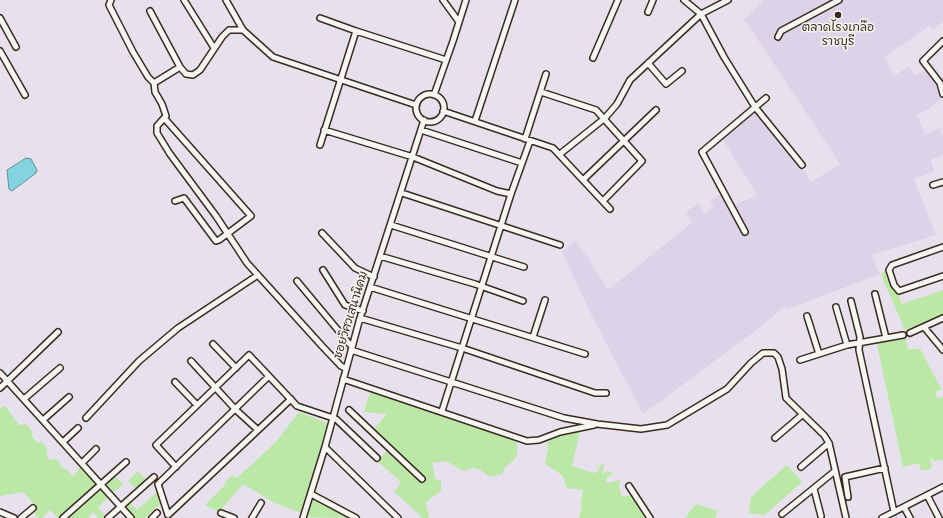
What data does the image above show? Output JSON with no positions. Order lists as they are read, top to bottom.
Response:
{
  "streets": {
    "street": ["ซอยวิศวเสนานิคม"]
  },
  "places": ["ตลาดโรงเกลือ ราชบุรี"]
}
